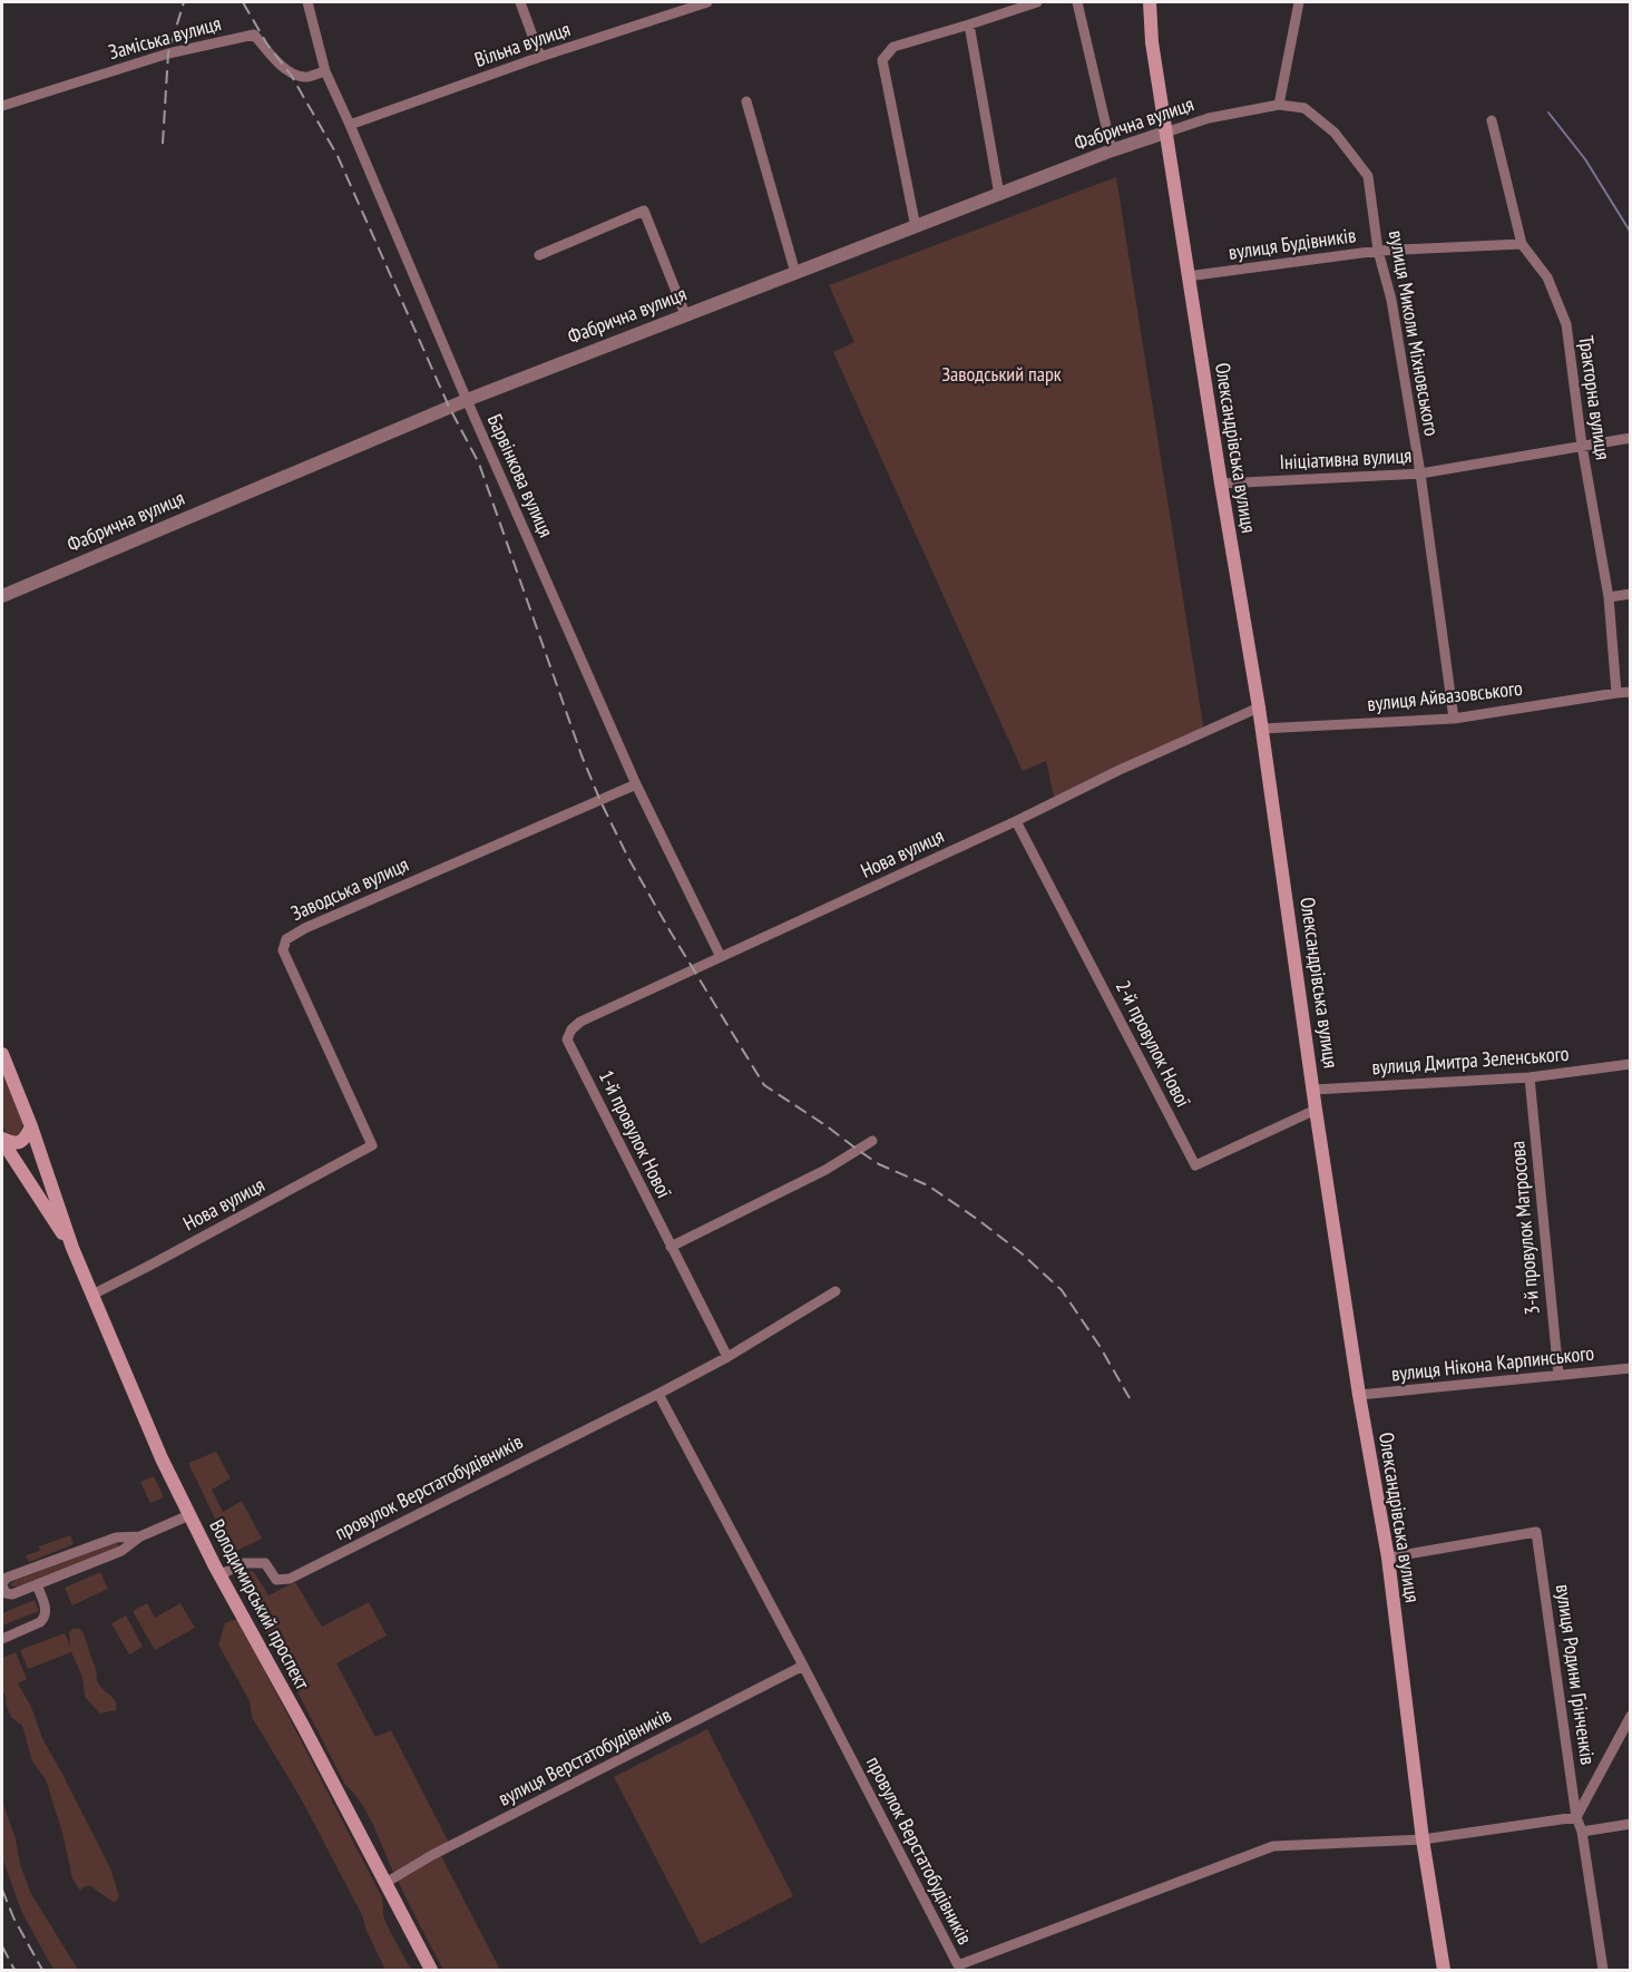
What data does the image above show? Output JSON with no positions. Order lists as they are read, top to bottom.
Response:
{
  "streets": {
    "main road": ["Олександрівська вулиця", "Володимирський проспект"],
    "street": [
      "Заміська вулиця",
      "Вільна вулиця",
      "Фабрична вулиця",
      "вулиця Будівників",
      "вулиця Миколи Міхновського",
      "Тракторна вулиця",
      "Ініціативна вулиця",
      "Барвінкова вулиця",
      "вулиця Айвазовського",
      "Нова вулиця",
      "Заводська вулиця",
      "2-й провулок Нової",
      "вулиця Дмитра Зеленського",
      "1-й провулок Нової",
      "3-й провулок Матросова",
      "вулиця Нікона Карпинського",
      "провулок Верстатобудівників",
      "вулиця Родини Грінченків",
      "вулиця Верстатобудівників"
    ]
  },
  "crossings": [
    ["Заміська вулиця", "Барвінкова вулиця"],
    ["Вільна вулиця", "Барвінкова вулиця"],
    ["Фабрична вулиця", "вулиця Миколи Міхновського"],
    ["Фабрична вулиця", "Олександрівська вулиця"],
    ["Фабрична вулиця", "Барвінкова вулиця"],
    ["вулиця Будівників", "вулиця Миколи Міхновського"],
    ["вулиця Будівників", "Тракторна вулиця"],
    ["вулиця Будівників", "Олександрівська вулиця"],
    ["вулиця Миколи Міхновського", "Ініціативна вулиця"],
    ["вулиця Миколи Міхновського", "вулиця Айвазовського"],
    ["Тракторна вулиця", "Ініціативна вулиця"],
    ["Тракторна вулиця", "вулиця Айвазовського"],
    ["Олександрівська вулиця", "Ініціативна вулиця"],
    ["Олександрівська вулиця", "вулиця Айвазовського"],
    ["Олександрівська вулиця", "Нова вулиця"],
    ["Олександрівська вулиця", "2-й провулок Нової"],
    ["Олександрівська вулиця", "вулиця Дмитра Зеленського"],
    ["Олександрівська вулиця", "вулиця Нікона Карпинського"],
    ["Олександрівська вулиця", "провулок Верстатобудівників"],
    ["Олександрівська вулиця", "вулиця Родини Грінченків"],
    ["Барвінкова вулиця", "Нова вулиця"],
    ["Барвінкова вулиця", "Заводська вулиця"],
    ["Нова вулиця", "Заводська вулиця"],
    ["Нова вулиця", "2-й провулок Нової"],
    ["Нова вулиця", "1-й провулок Нової"],
    ["Нова вулиця", "Володимирський проспект"],
    ["вулиця Дмитра Зеленського", "3-й провулок Матросова"],
    ["1-й провулок Нової", "провулок Верстатобудівників"],
    ["3-й провулок Матросова", "вулиця Нікона Карпинського"],
    ["провулок Верстатобудівників", "Володимирський проспект"],
    ["провулок Верстатобудівників", "вулиця Верстатобудівників"],
    ["Володимирський проспект", "вулиця Верстатобудівників"]
  ],
  "parks": ["Заводський парк"]
}
